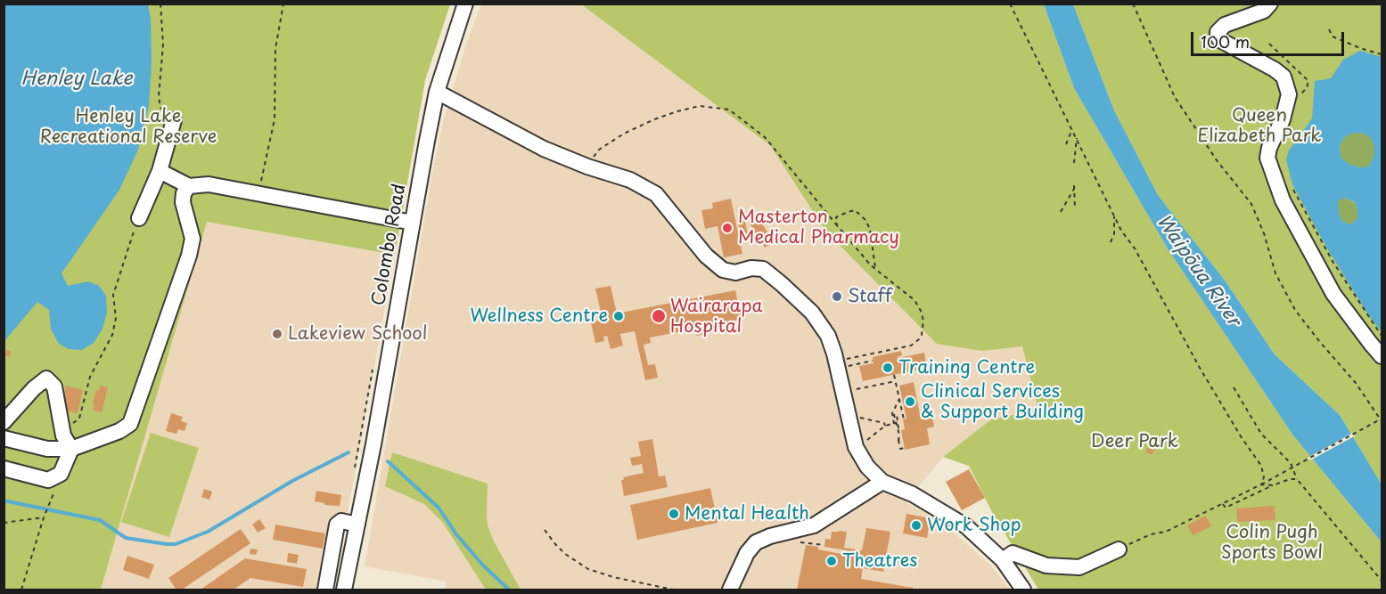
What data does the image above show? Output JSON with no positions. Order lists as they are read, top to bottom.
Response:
{
  "streets": {
    "street": ["Colombo Road"]
  },
  "water": ["Henley Lake", "Waipōua River"],
  "parks": [
    "Queen Elizabeth Park",
    "Henley Lake Recreational Reserve",
    "Deer Park",
    "Colin Pugh Sports Bowl"
  ],
  "places": [
    "Masterton Medical Pharmacy",
    "Staff",
    "Wellness Centre",
    "Wairarapa Hospital",
    "Lakeview School",
    "Training Centre",
    "Clinical Services & Support Building",
    "Mental Health",
    "Work Shop",
    "Theatres"
  ],
  "scale_bar": "100 m"
}
